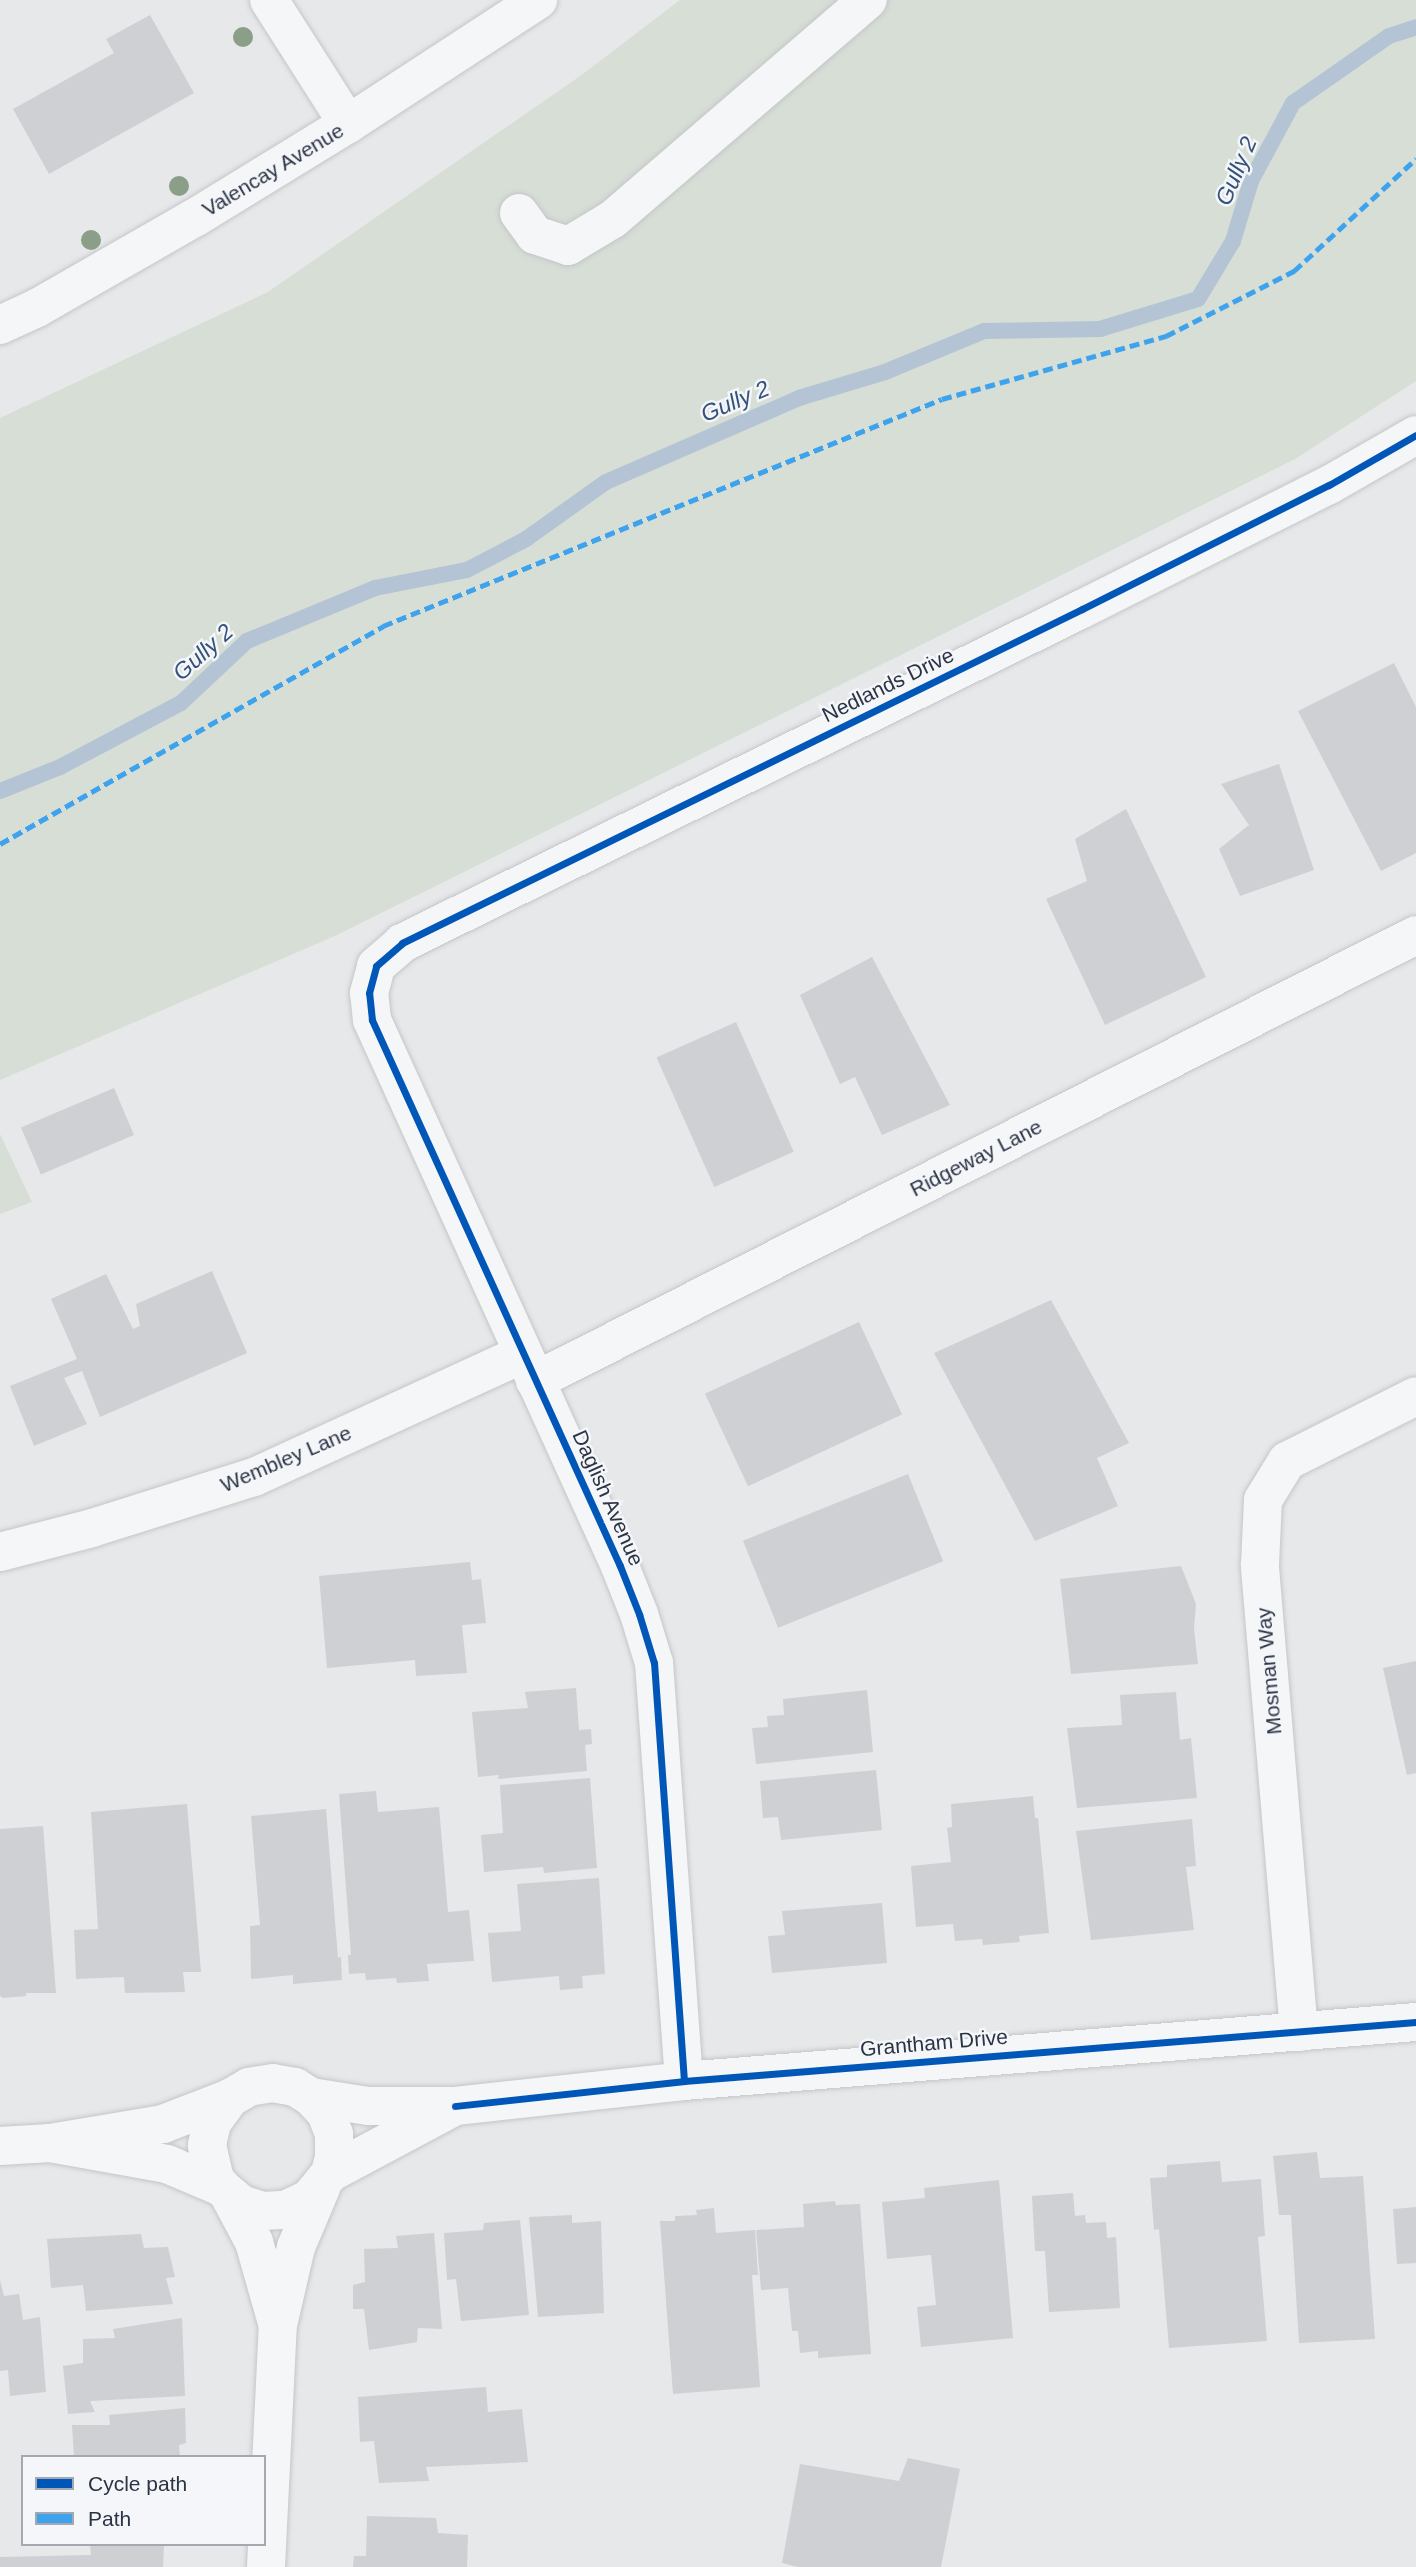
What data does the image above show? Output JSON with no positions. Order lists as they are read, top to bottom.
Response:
{
  "streets": {
    "street": [
      "Valencay Avenue",
      "Nedlands Drive",
      "Ridgeway Lane",
      "Wembley Lane",
      "Daglish Avenue",
      "Mosman Way",
      "Grantham Drive"
    ]
  },
  "crossings": [
    ["Nedlands Drive", "Daglish Avenue"],
    ["Ridgeway Lane", "Wembley Lane"],
    ["Ridgeway Lane", "Daglish Avenue"],
    ["Wembley Lane", "Daglish Avenue"],
    ["Daglish Avenue", "Grantham Drive"],
    ["Mosman Way", "Grantham Drive"]
  ],
  "water": ["Gully 2"],
  "legend": ["Cycle path", "Path"]
}
